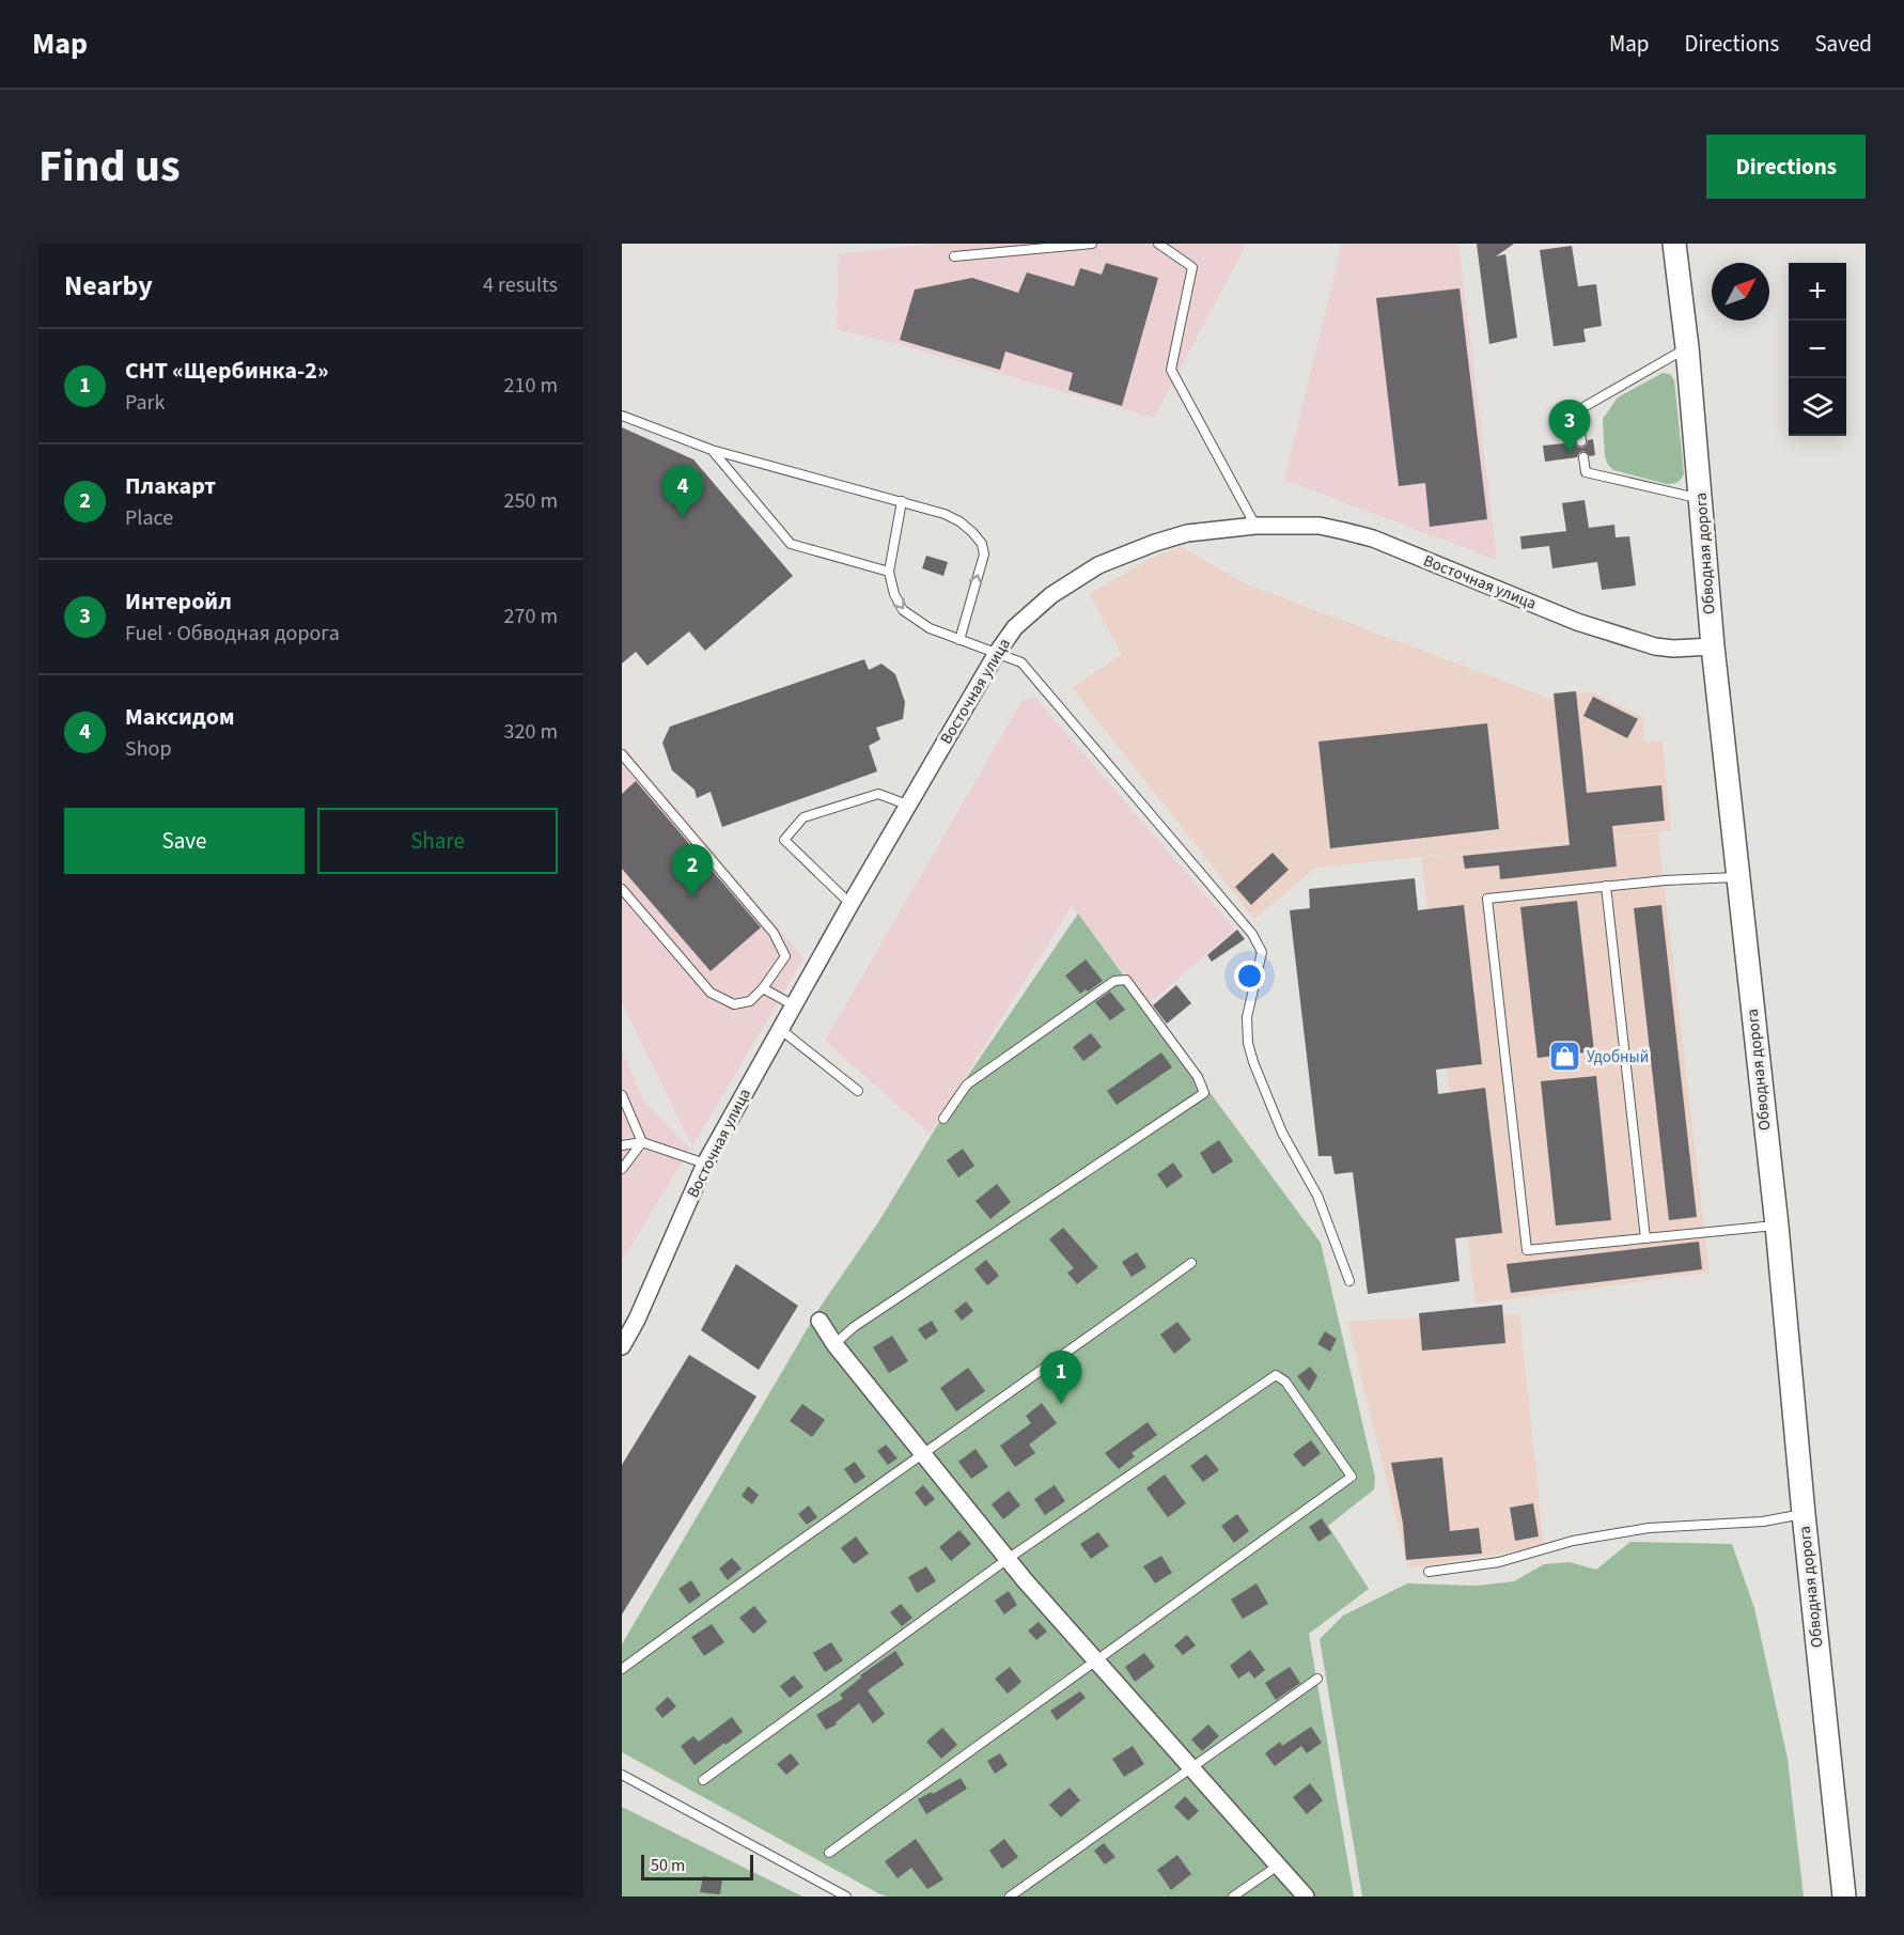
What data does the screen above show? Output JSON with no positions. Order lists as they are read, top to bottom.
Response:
{
  "streets": {
    "main road": ["Обводная дорога"],
    "street": ["Восточная улица"]
  },
  "crossings": [
    ["Обводная дорога", "Восточная улица"]
  ],
  "places": {
    "shop": ["Удобный"]
  },
  "scale_bar": "50 m",
  "north": "top right",
  "page": {
    "header": "Map",
    "nav": ["Map", "Directions", "Saved"],
    "title": "Find us",
    "buttons": [
      "Directions",
      ["Save", "Share"]
    ],
    "heading": ["Nearby", "4 results"],
    "map_buttons": ["+", "−"],
    "list": [
      {
        "mark": "1",
        "name": "СНТ «Щербинка-2»",
        "note": "Park",
        "value": "210 m"
      },
      {
        "mark": "2",
        "name": "Плакарт",
        "note": "Place",
        "value": "250 m"
      },
      {
        "mark": "3",
        "name": "Интеройл",
        "note": "Fuel · Обводная дорога",
        "value": "270 m"
      },
      {
        "mark": "4",
        "name": "Максидом",
        "note": "Shop",
        "value": "320 m"
      }
    ],
    "pins": [
      "3",
      "4",
      "2",
      "1"
    ],
    "scale": "50 m"
  }
}
